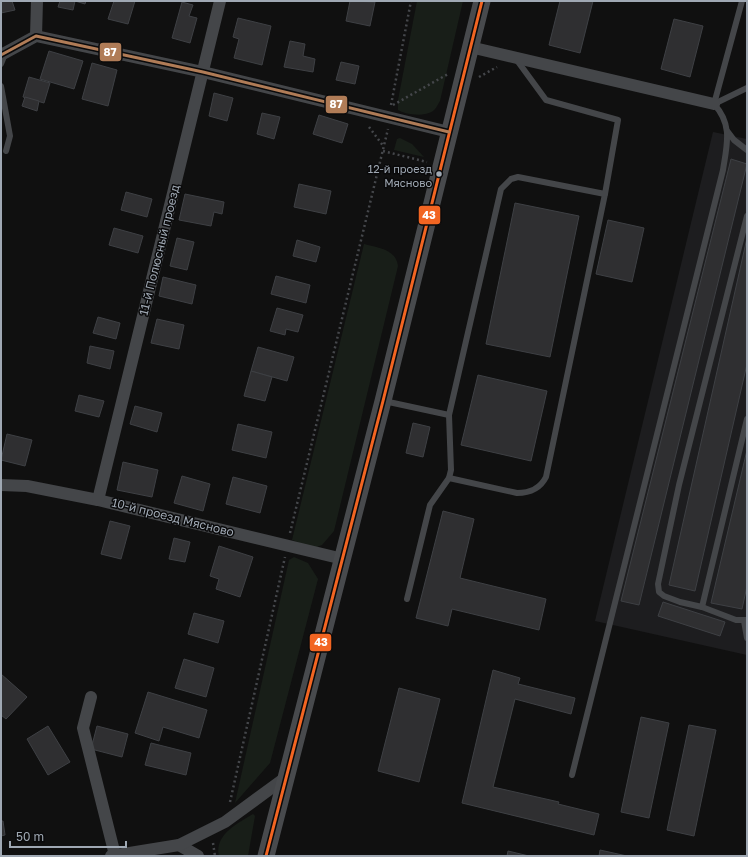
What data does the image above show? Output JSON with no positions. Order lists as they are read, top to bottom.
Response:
{
  "streets": {
    "street": ["11-й Полюсный проезд", "10-й проезд Мясново"]
  },
  "crossings": [
    ["11-й Полюсный проезд", "10-й проезд Мясново"]
  ],
  "places": ["12-й проезд Мясново"],
  "lines": ["transit line 43", "transit line 87"],
  "scale_bar": "50 m"
}
